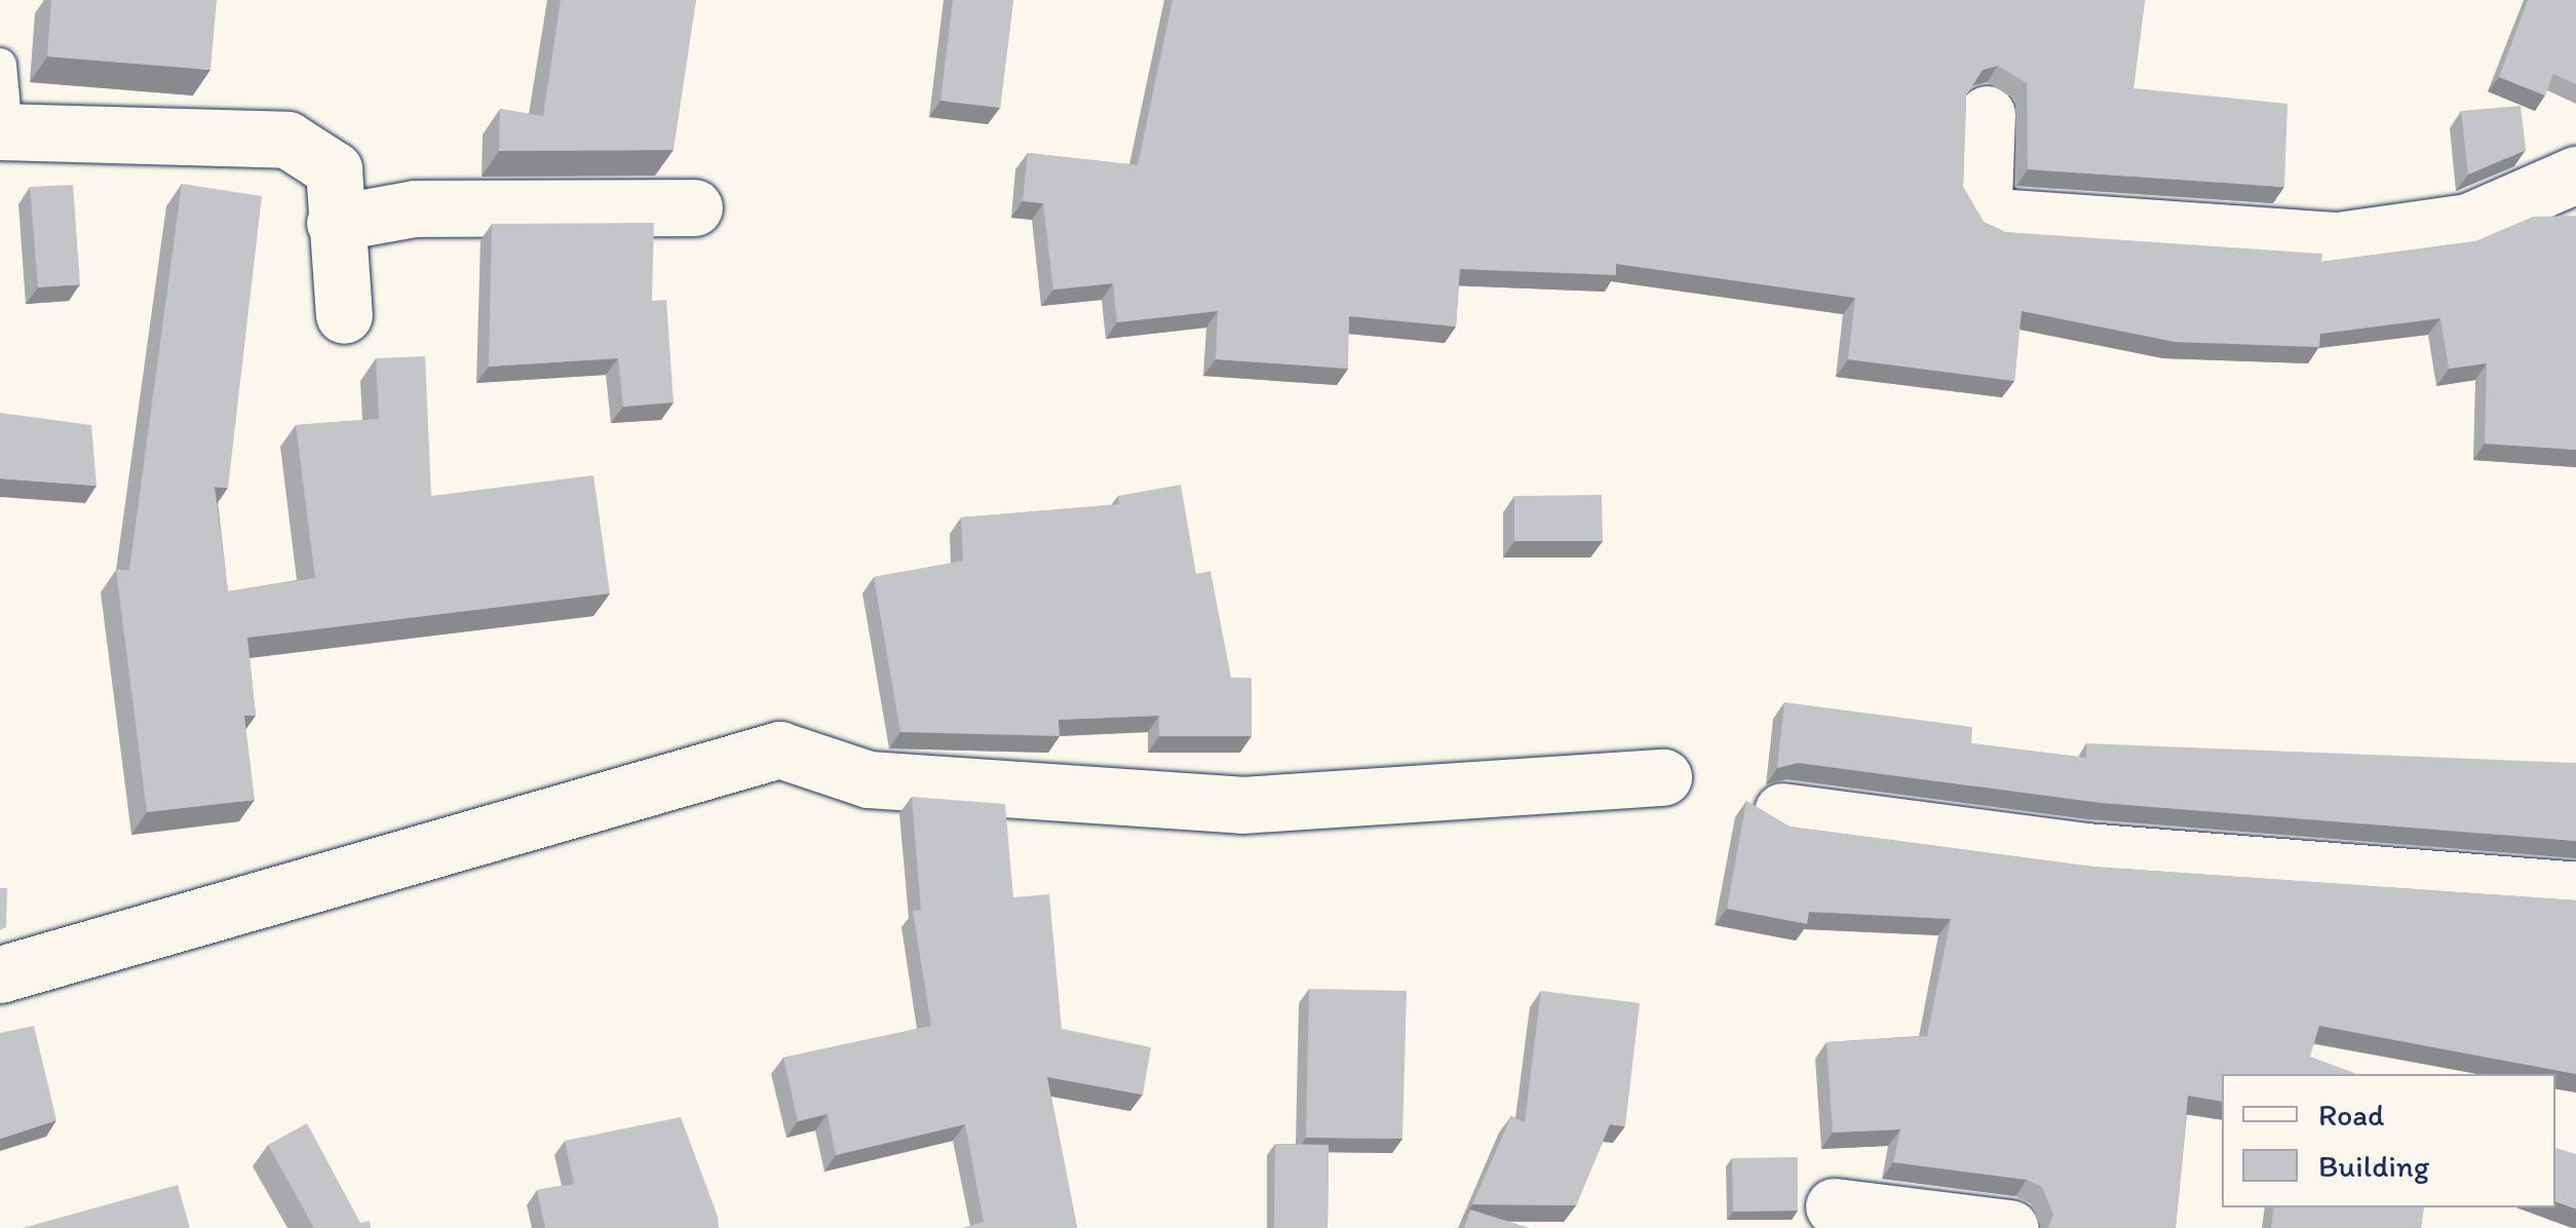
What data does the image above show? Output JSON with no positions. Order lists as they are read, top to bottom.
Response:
{
  "legend": ["Road", "Building"]
}
